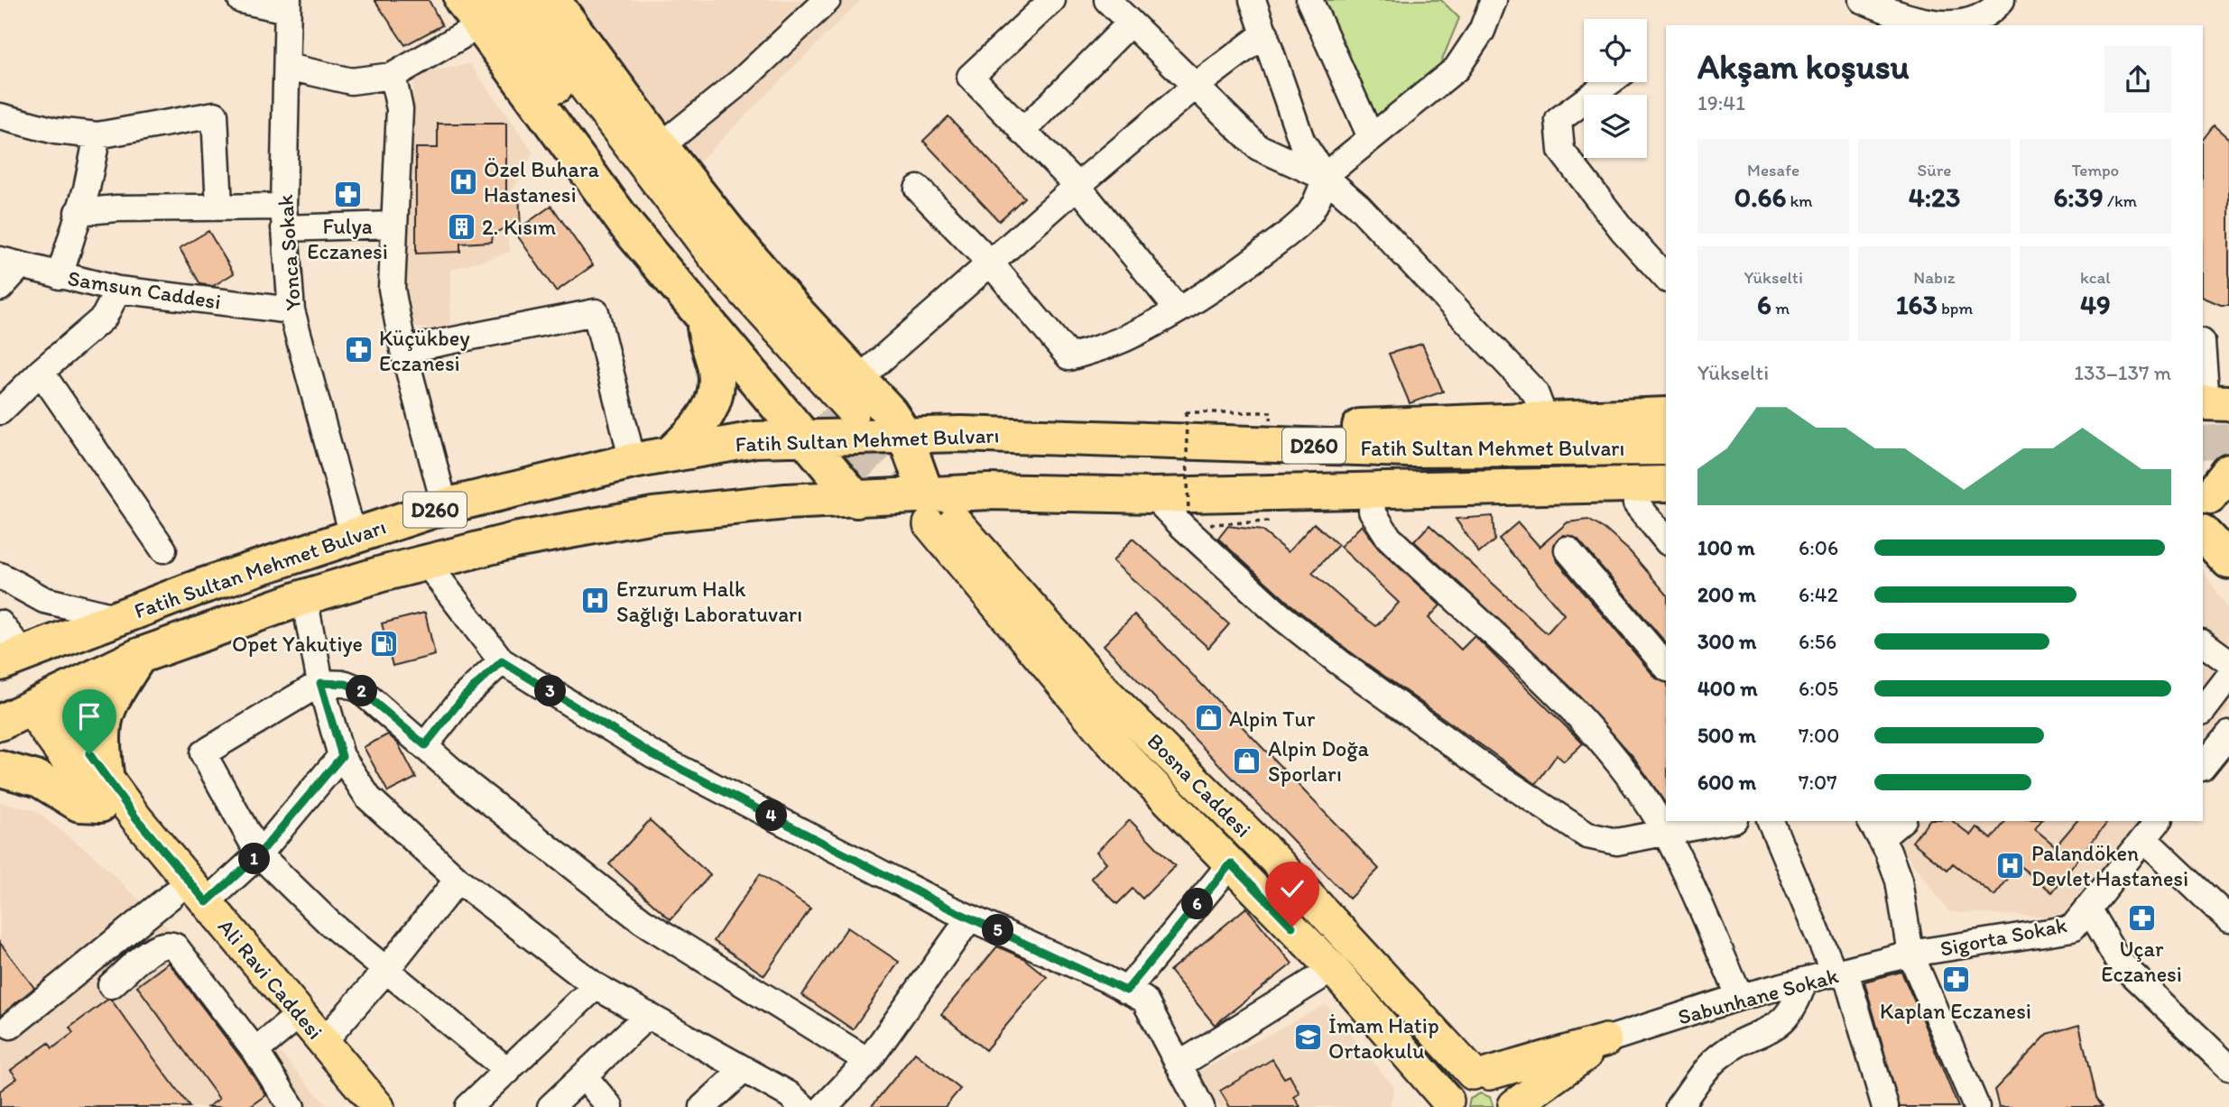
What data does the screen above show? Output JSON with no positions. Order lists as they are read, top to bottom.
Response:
{
  "streets": {
    "highway": ["Fatih Sultan Mehmet Bulvarı", "D260"],
    "main road": ["Bosna Caddesi", "Ali Ravi Caddesi"],
    "street": [
      "Yonca Sokak",
      "Samsun Caddesi",
      "Sigorta Sokak",
      "Sabunhane Sokak"
    ]
  },
  "crossings": [
    ["Yonca Sokak", "Samsun Caddesi"],
    ["Yonca Sokak", "Fatih Sultan Mehmet Bulvarı"],
    ["Fatih Sultan Mehmet Bulvarı", "Bosna Caddesi"],
    ["Fatih Sultan Mehmet Bulvarı", "Ali Ravi Caddesi"],
    ["Sigorta Sokak", "Sabunhane Sokak"]
  ],
  "places": {
    "hospital": ["Özel Buhara Hastanesi", "Erzurum Halk Sağlığı Laboratuvarı", "Palandöken Devlet Hastanesi"],
    "pharmacy": [
      "Fulya Eczanesi",
      "Küçükbey Eczanesi",
      "Uçar Eczanesi",
      "Kaplan Eczanesi"
    ],
    "building": ["2. Kısım"],
    "fuel station": ["Opet Yakutiye"],
    "shop": ["Alpin Tur", "Alpin Doğa Sporları"],
    "school or university": ["İmam Hatip Ortaokulu"]
  },
  "page": {
    "heading": ["Akşam koşusu", "19:41"],
    "stats": [
      ["Mesafe", "0.66 km"],
      ["Süre", "4:23"],
      ["Tempo", "6:39 /km"],
      ["Yükselti", "6 m"],
      ["Nabız", "163 bpm"],
      ["kcal", "49"]
    ],
    "chart": ["Yükselti", "133–137 m"],
    "list": [
      {
        "name": "100 m",
        "note": "6:06"
      },
      {
        "name": "200 m",
        "note": "6:42"
      },
      {
        "name": "300 m",
        "note": "6:56"
      },
      {
        "name": "400 m",
        "note": "6:05"
      },
      {
        "name": "500 m",
        "note": "7:00"
      },
      {
        "name": "600 m",
        "note": "7:07"
      }
    ],
    "pins": [
      "2",
      "3",
      "4",
      "1",
      "6",
      "5"
    ]
  }
}
